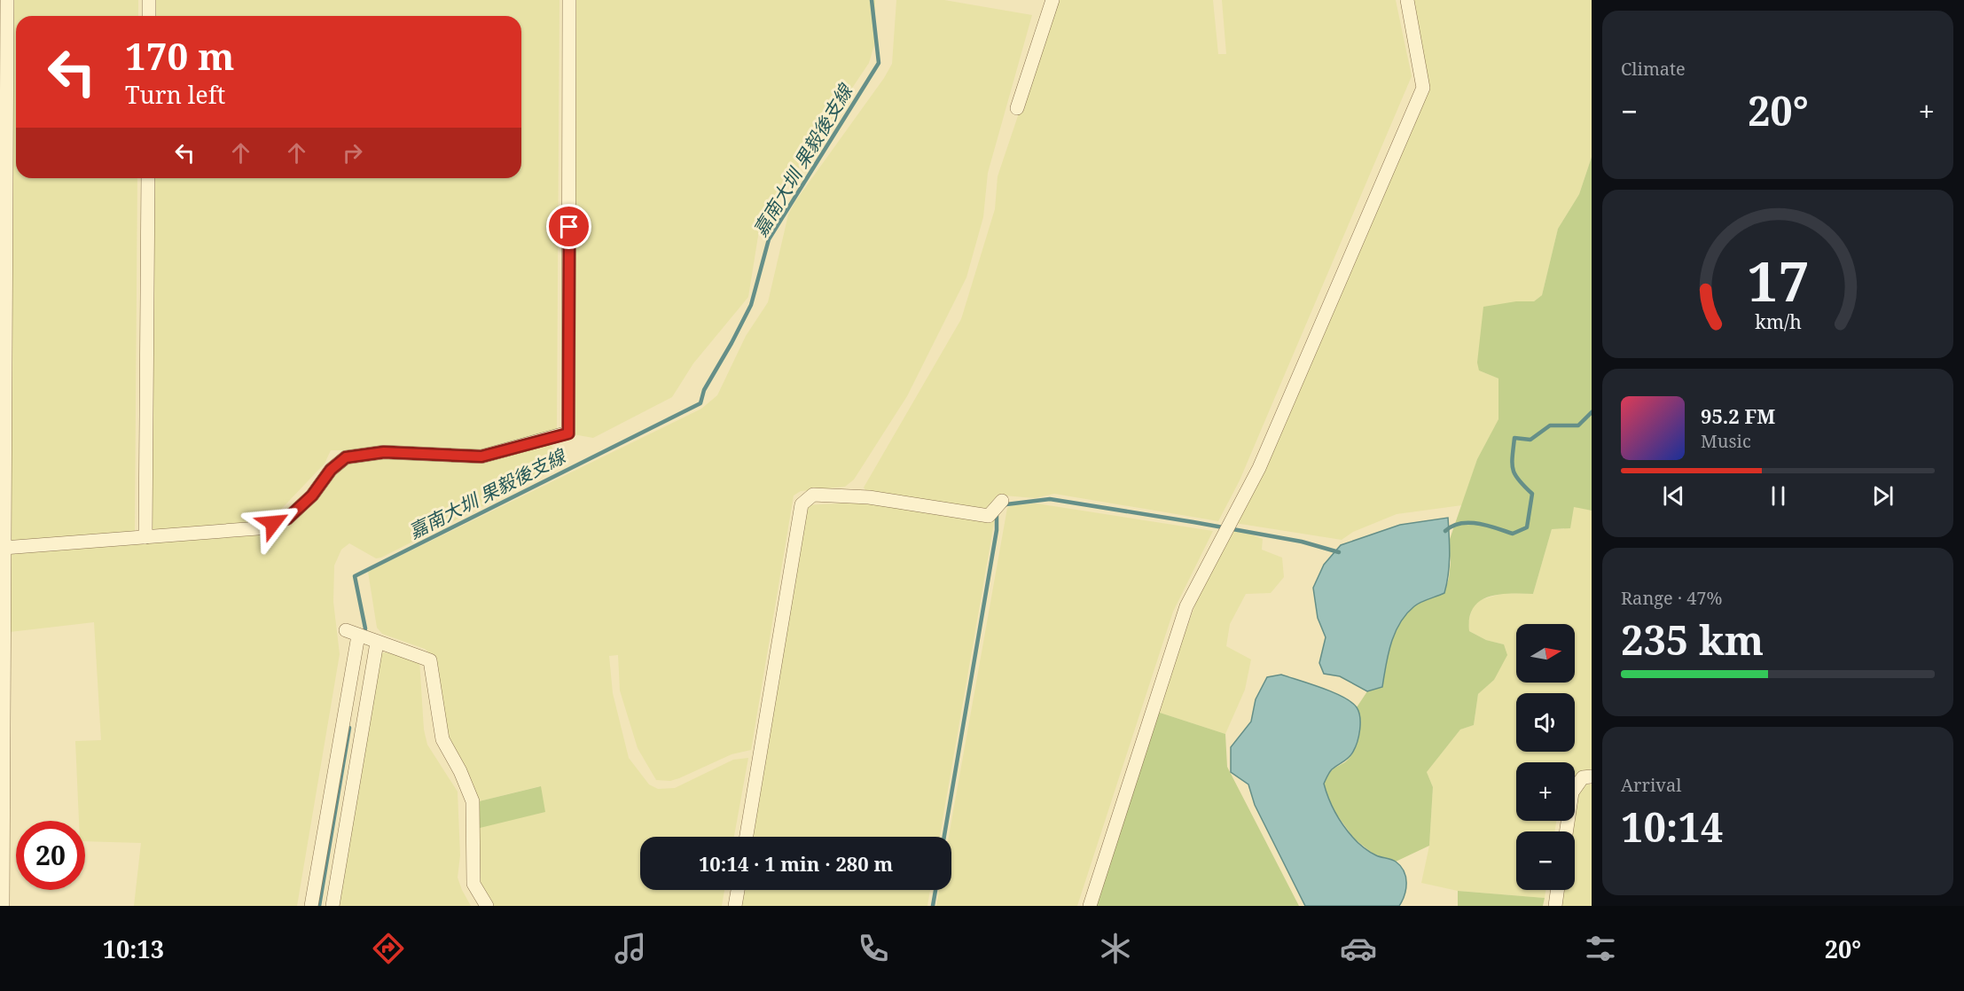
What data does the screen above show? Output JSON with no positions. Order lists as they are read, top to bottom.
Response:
{
  "water": ["嘉南大圳 果毅後支線"],
  "north": "right",
  "page": {
    "tile": [
      "Climate",
      ["Range · 47%", "235 km"],
      ["Arrival", "10:14"]
    ],
    "turn": ["170 m", "Turn left"],
    "heat": ["−", "20°", "+"],
    "song": ["95.2 FM", "Music"],
    "map_buttons": ["+", "−"],
    "limit": "20",
    "trip": "10:14 · 1 min · 280 m",
    "tabs": ["10:13", "20°"],
    "gauge": ["17", "km/h"]
  }
}
